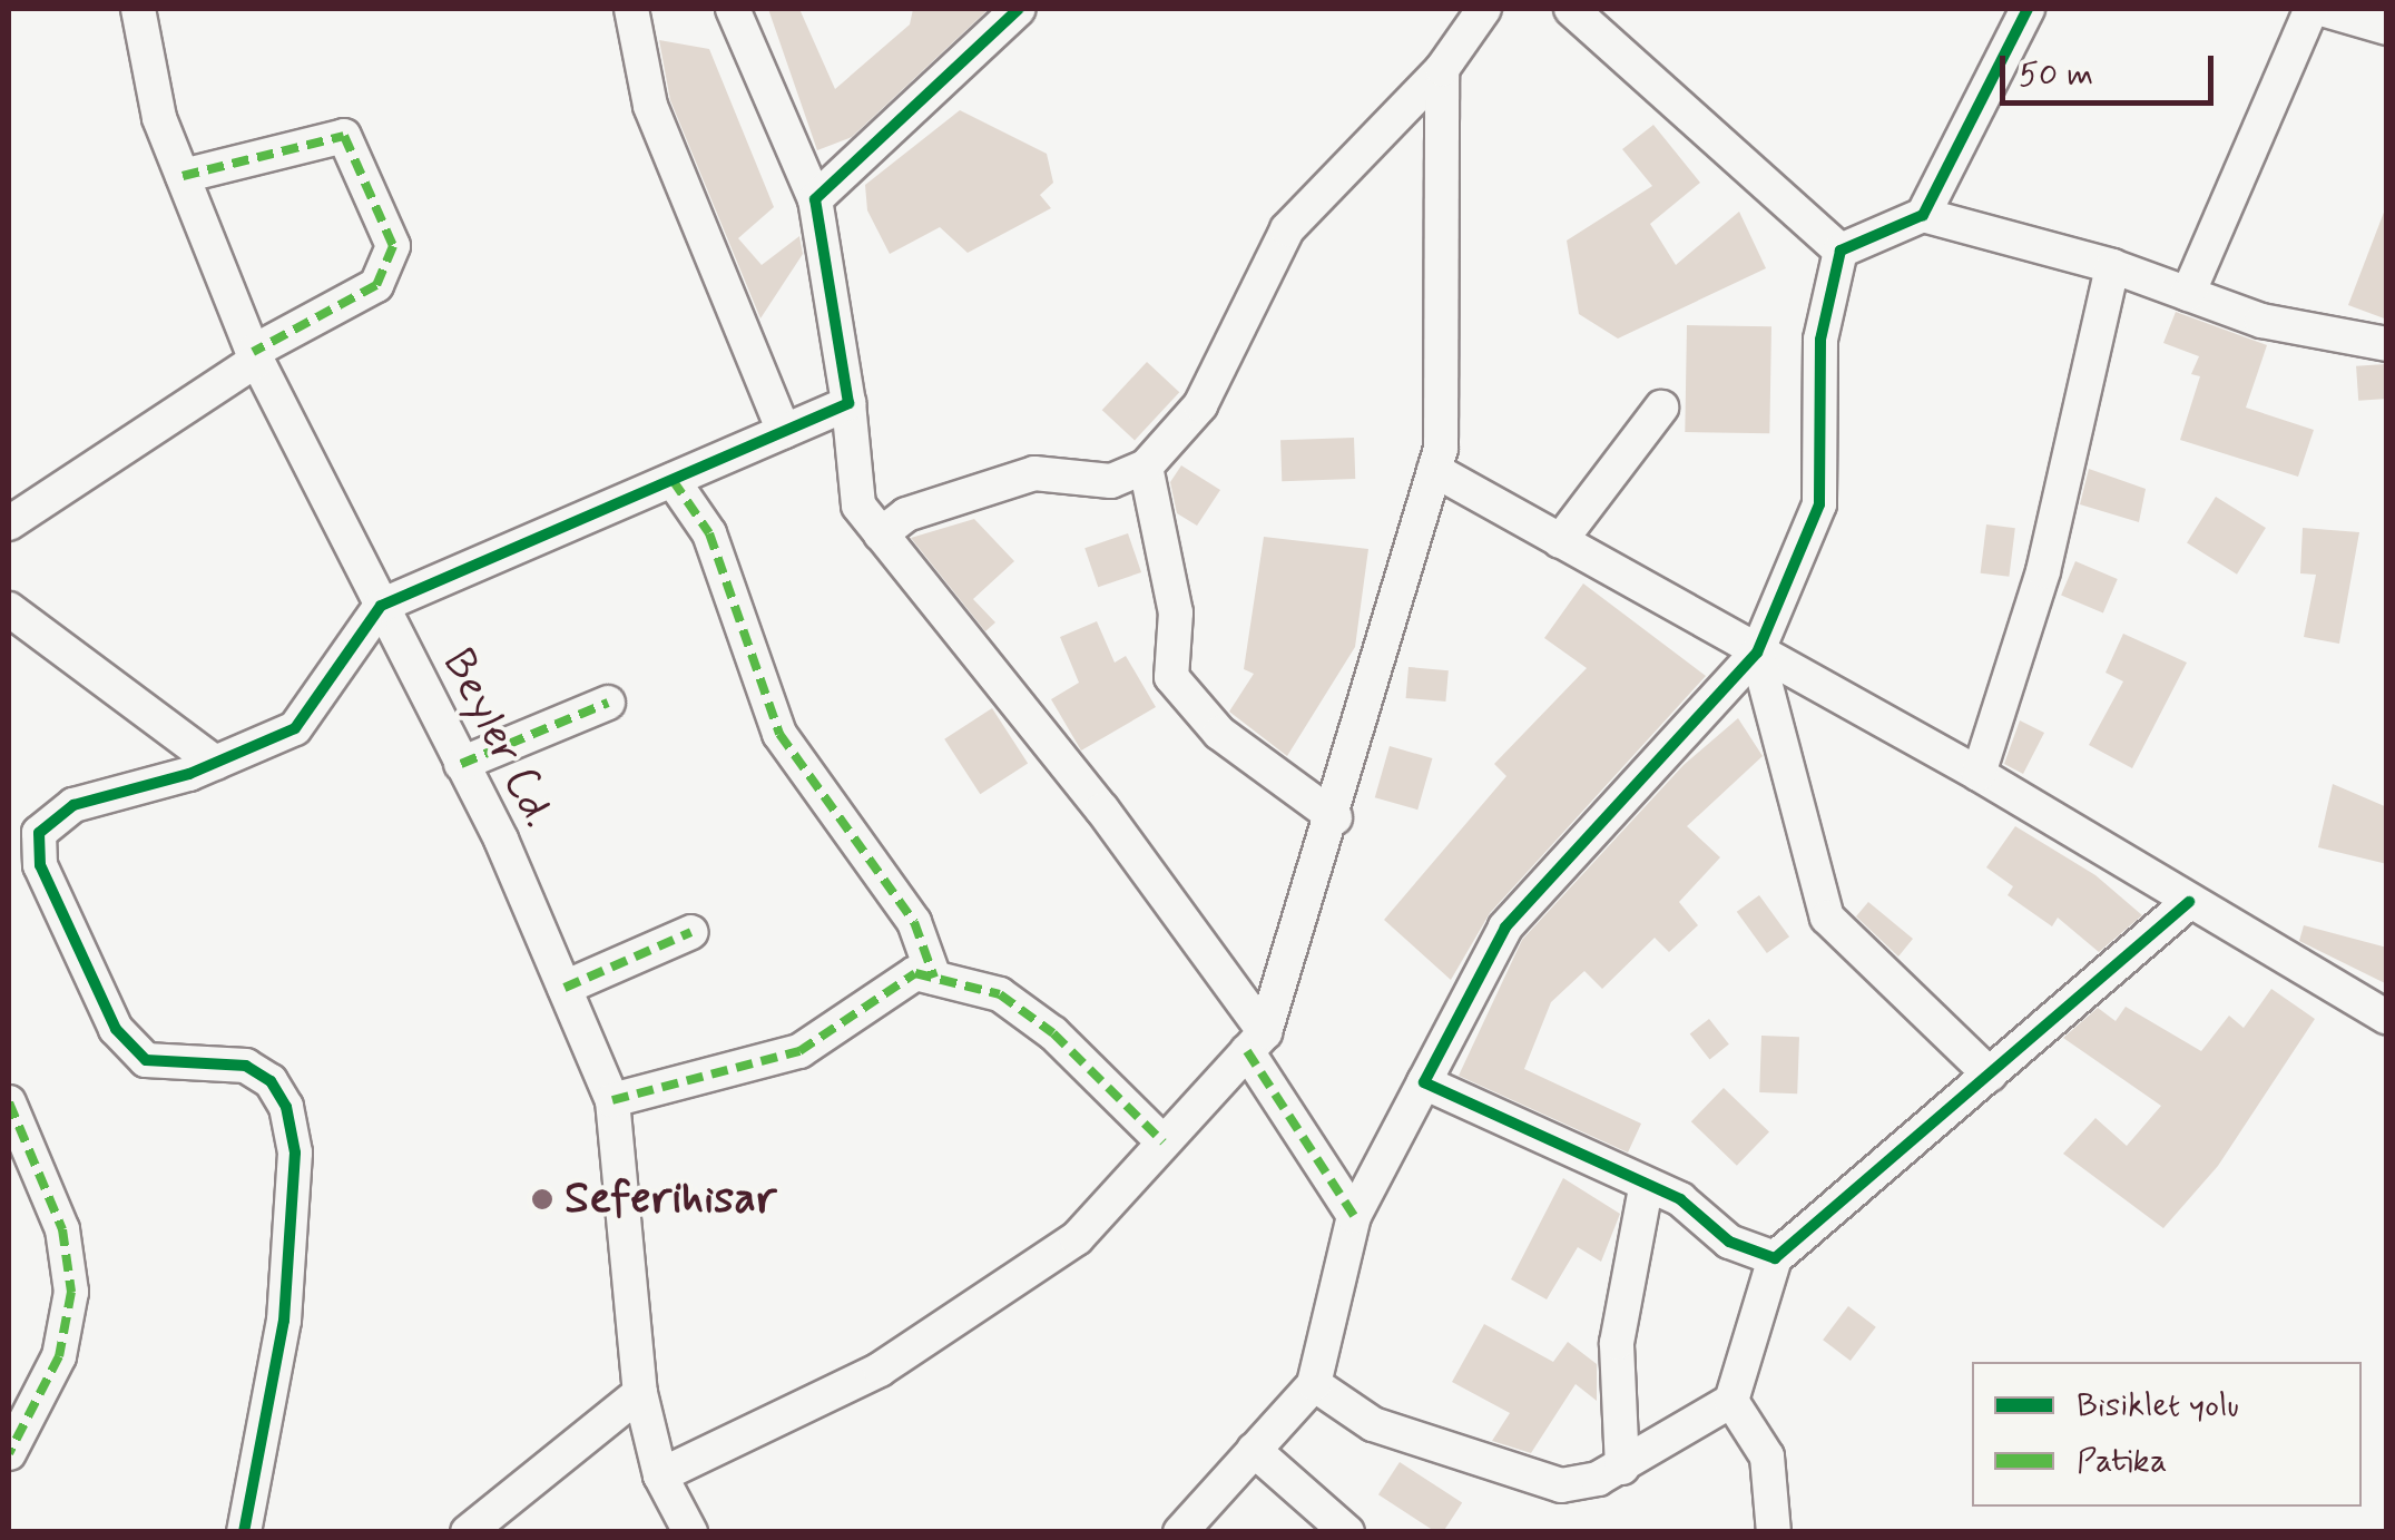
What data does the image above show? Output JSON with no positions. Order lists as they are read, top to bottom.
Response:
{
  "streets": {
    "street": ["Beyler Cd."]
  },
  "places": ["Seferihisar"],
  "legend": ["Bisiklet yolu", "Patika"],
  "scale_bar": "50 m"
}
